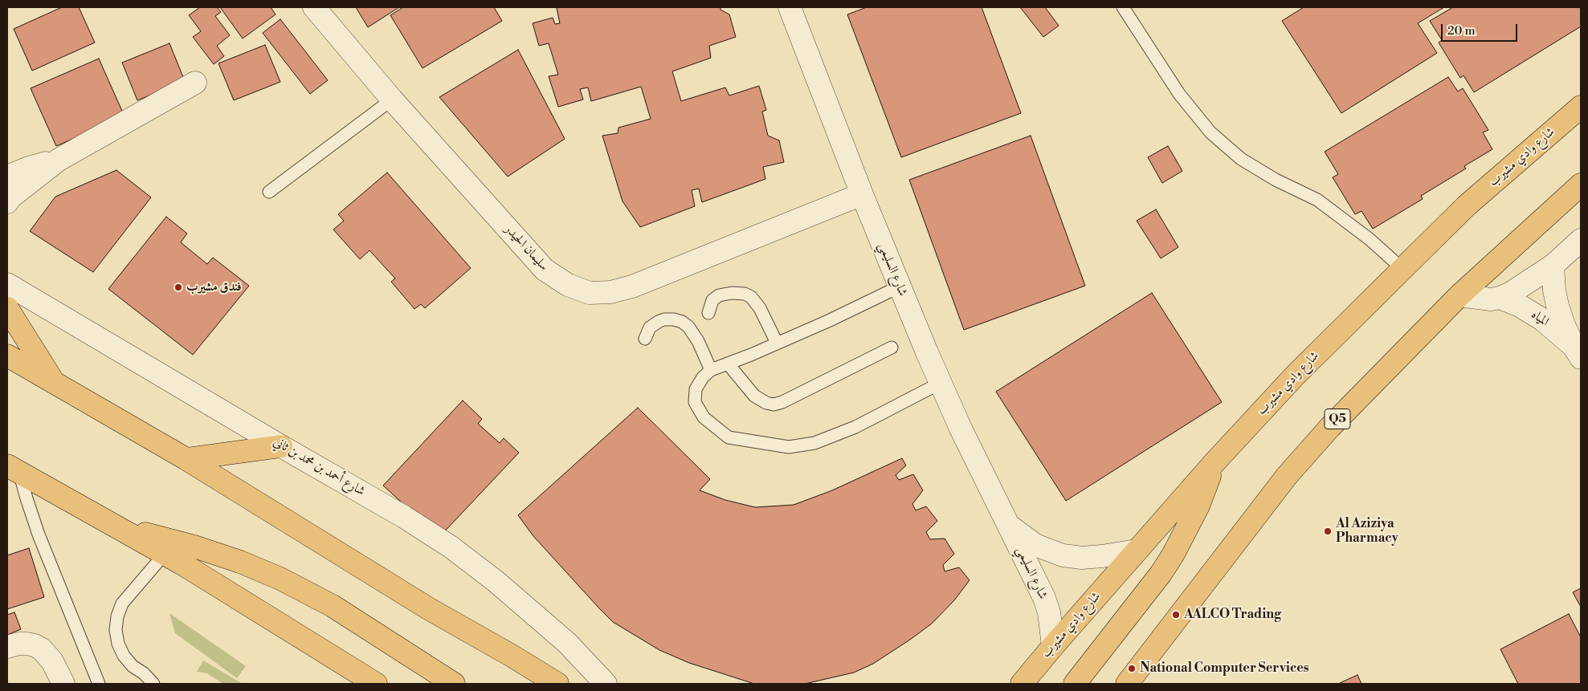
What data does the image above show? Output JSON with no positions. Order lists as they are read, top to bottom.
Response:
{
  "streets": {
    "main road": ["شارع وادي مشيرب", "Q5"],
    "street": [
      "سليمان الحيدر",
      "شارع السليمي",
      "المياه",
      "شارع أحمد بن محمد بن ثاني"
    ]
  },
  "crossings": [
    ["شارع وادي مشيرب", "شارع السليمي"],
    ["سليمان الحيدر", "شارع السليمي"]
  ],
  "places": [
    "فندق مشيرب",
    "Al Aziziya Pharmacy",
    "AALCO Trading",
    "National Computer Services"
  ],
  "scale_bar": "20 m"
}
